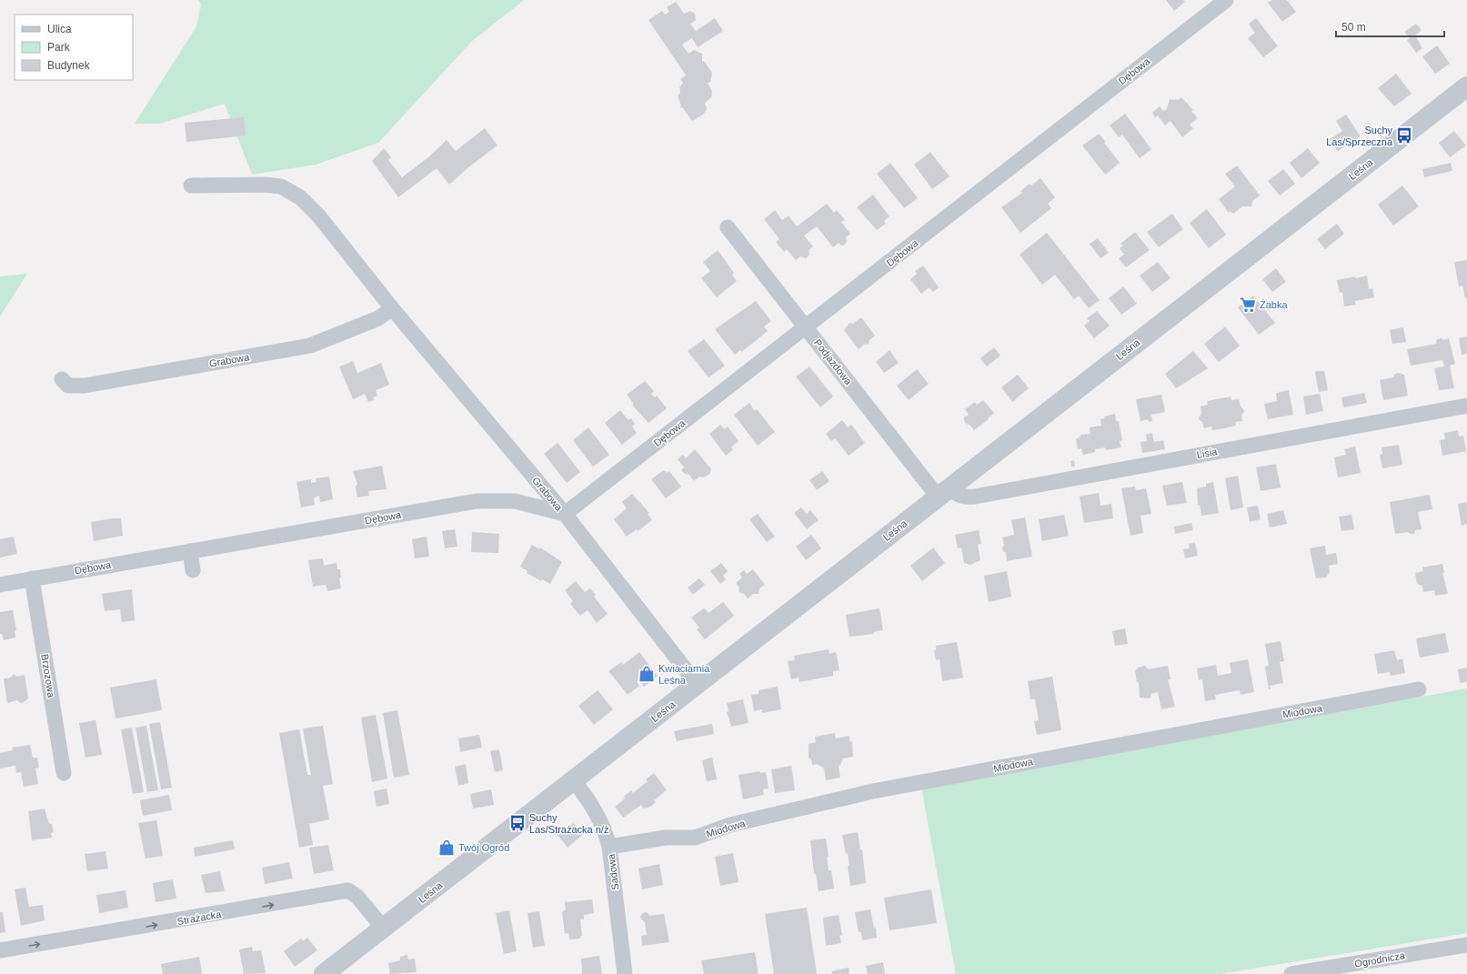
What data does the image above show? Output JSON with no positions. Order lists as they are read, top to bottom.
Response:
{
  "streets": {
    "street": [
      "Dębowa",
      "Leśna",
      "Grabowa",
      "Podjazdowa",
      "Lisia",
      "Brzozowa",
      "Miodowa",
      "Sadowa",
      "Strażacka",
      "Ogrodnicza"
    ]
  },
  "crossings": [
    ["Dębowa", "Grabowa"],
    ["Dębowa", "Podjazdowa"],
    ["Dębowa", "Brzozowa"],
    ["Leśna", "Grabowa"],
    ["Leśna", "Podjazdowa"],
    ["Leśna", "Lisia"],
    ["Leśna", "Sadowa"],
    ["Leśna", "Strażacka"],
    ["Podjazdowa", "Lisia"],
    ["Miodowa", "Sadowa"]
  ],
  "one_way": ["Strażacka"],
  "places": {
    "bus stop": ["Suchy Las/Sprzeczna", "Suchy Las/Strażacka n/ż"],
    "supermarket": ["Żabka"],
    "shop": ["Kwiaciarnia Leśna", "Twój Ogród"]
  },
  "legend": ["Ulica", "Park", "Budynek"],
  "scale_bar": "50 m"
}
